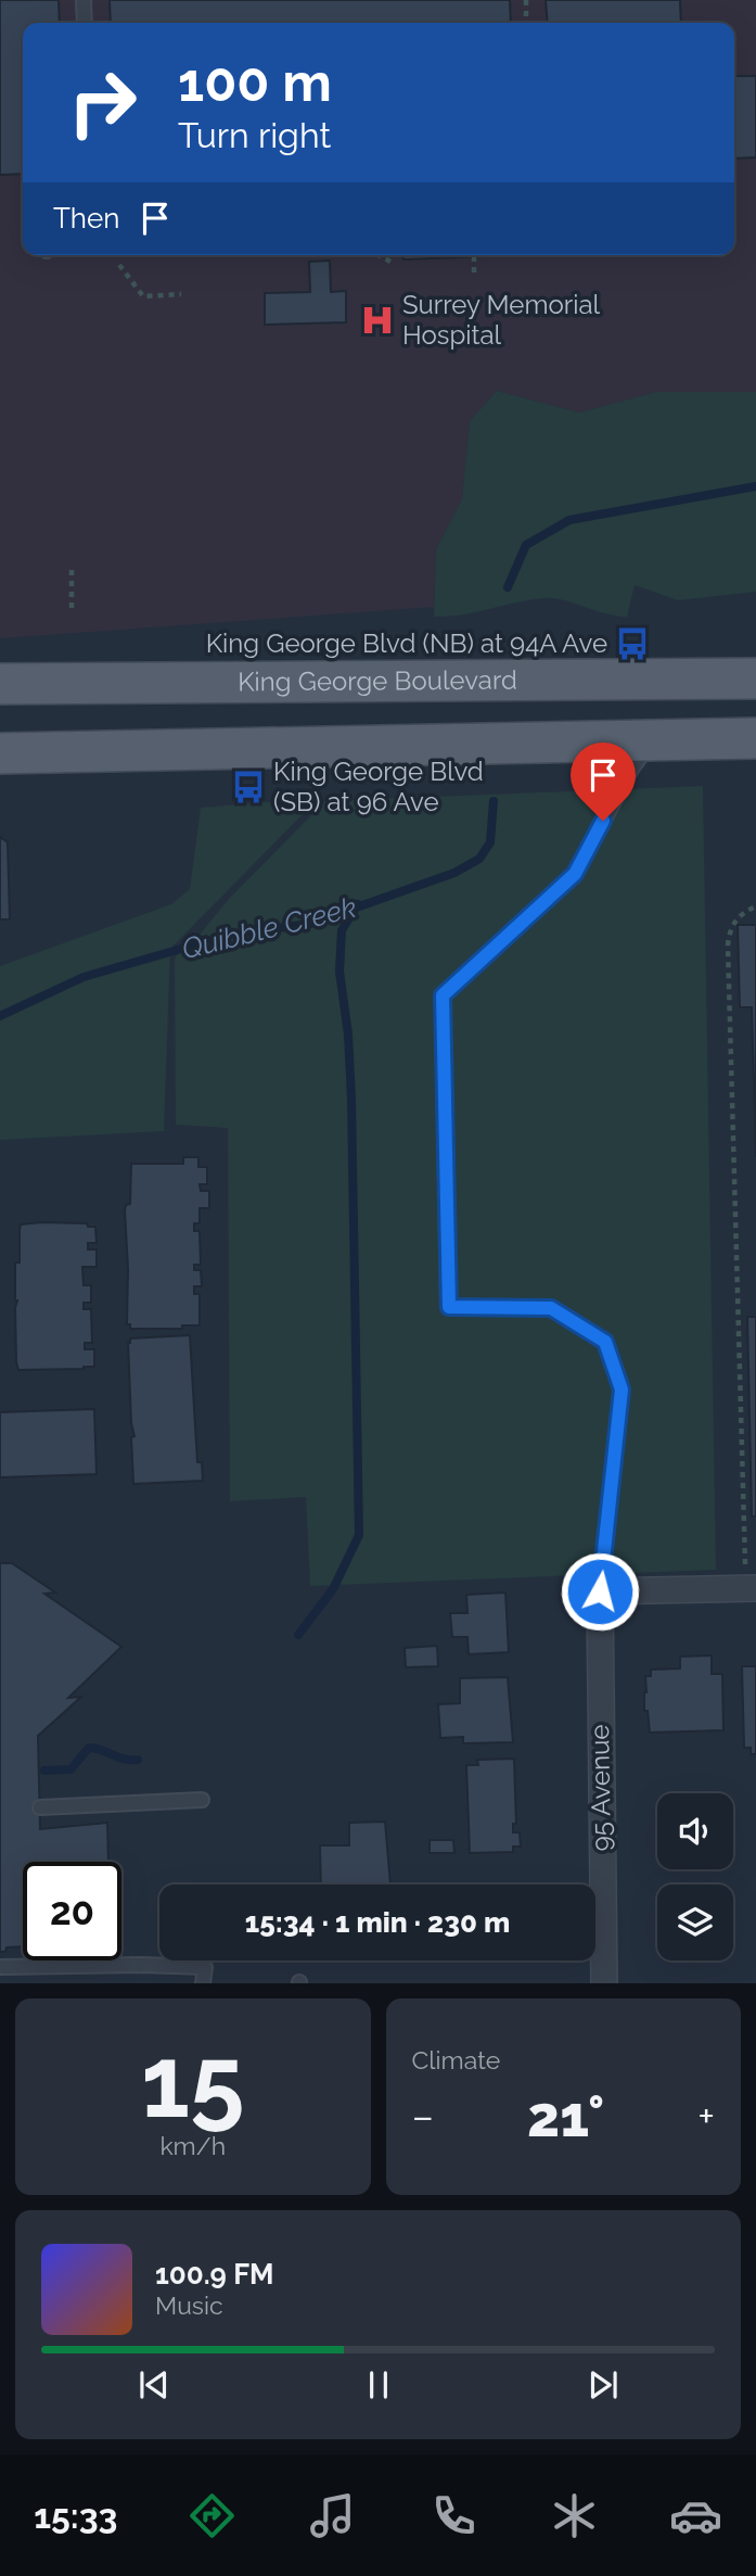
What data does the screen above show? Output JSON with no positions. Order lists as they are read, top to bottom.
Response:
{
  "streets": {
    "main road": ["King George Boulevard"],
    "street": ["95 Avenue"]
  },
  "water": ["Quibble Creek"],
  "places": {
    "hospital": ["Surrey Memorial Hospital"],
    "bus stop": ["King George Blvd (NB) at 94A Ave", "King George Blvd (SB) at 96 Ave"]
  },
  "page": {
    "turn": ["100 m", "Turn right"],
    "then": "Then",
    "limit": "20",
    "trip": "15:34 · 1 min · 230 m",
    "tile": [
      ["15", "km/h"],
      "Climate"
    ],
    "heat": ["−", "21°", "+"],
    "song": ["100.9 FM", "Music"],
    "tabs": "15:33"
  }
}
